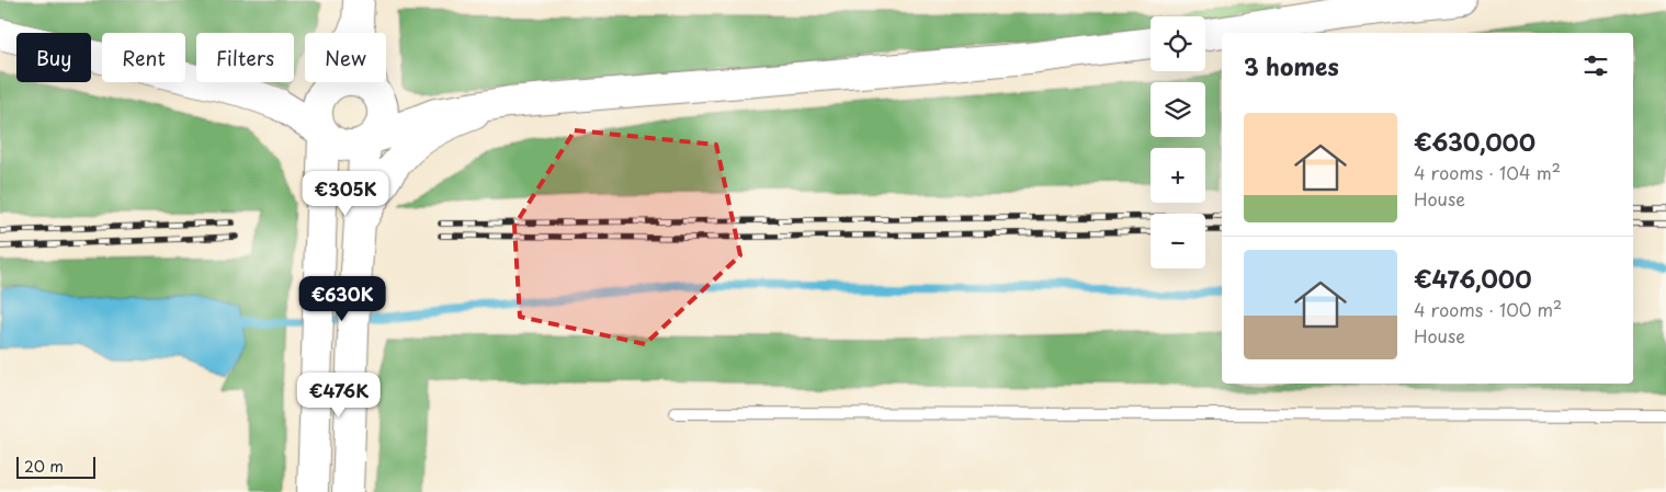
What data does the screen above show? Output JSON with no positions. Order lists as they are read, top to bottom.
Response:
{
  "scale_bar": "20 m",
  "page": {
    "map_buttons": ["+", "−"],
    "chip": [
      "Buy",
      "Rent",
      "Filters",
      "New"
    ],
    "heading": "3 homes",
    "list": [
      {
        "name": "€630,000",
        "note": "4 rooms · 104 m² · House"
      },
      {
        "name": "€476,000",
        "note": "4 rooms · 100 m² · House"
      }
    ],
    "price": ["€305K", "€630K", "€476K"],
    "scale": "20 m"
  }
}
